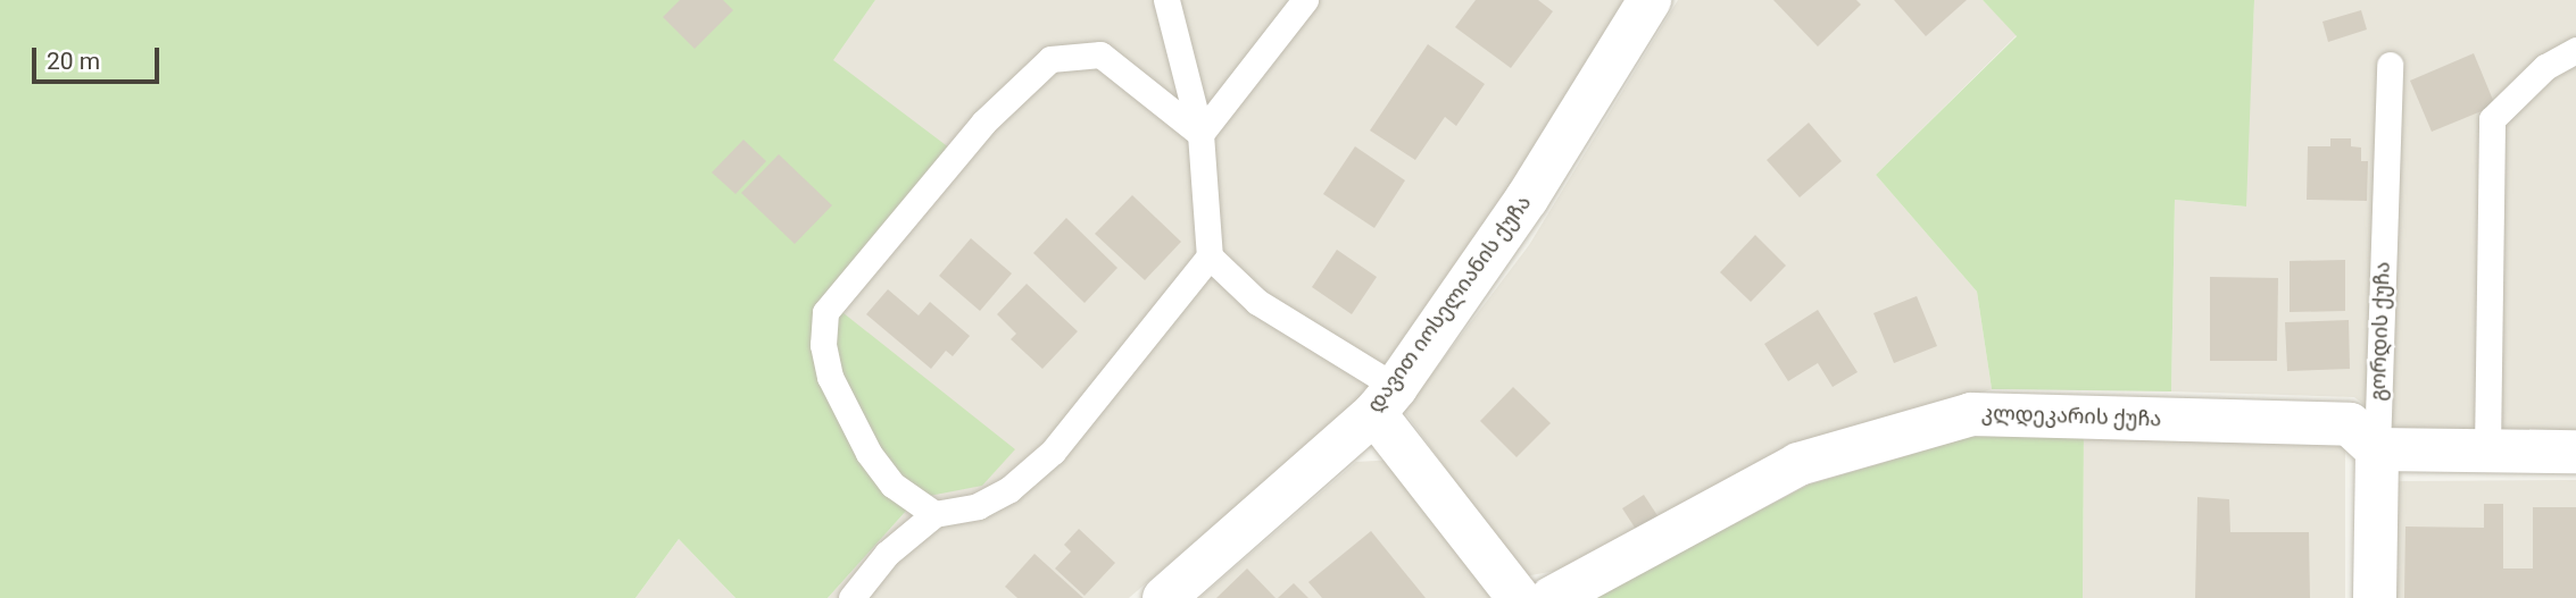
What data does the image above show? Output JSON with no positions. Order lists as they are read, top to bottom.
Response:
{
  "streets": {
    "street": ["დავით იოსელიანის ქუჩა", "გორდის ქუჩა", "კლდეკარის ქუჩა"]
  },
  "crossings": [
    ["გორდის ქუჩა", "კლდეკარის ქუჩა"]
  ],
  "scale_bar": "20 m"
}
